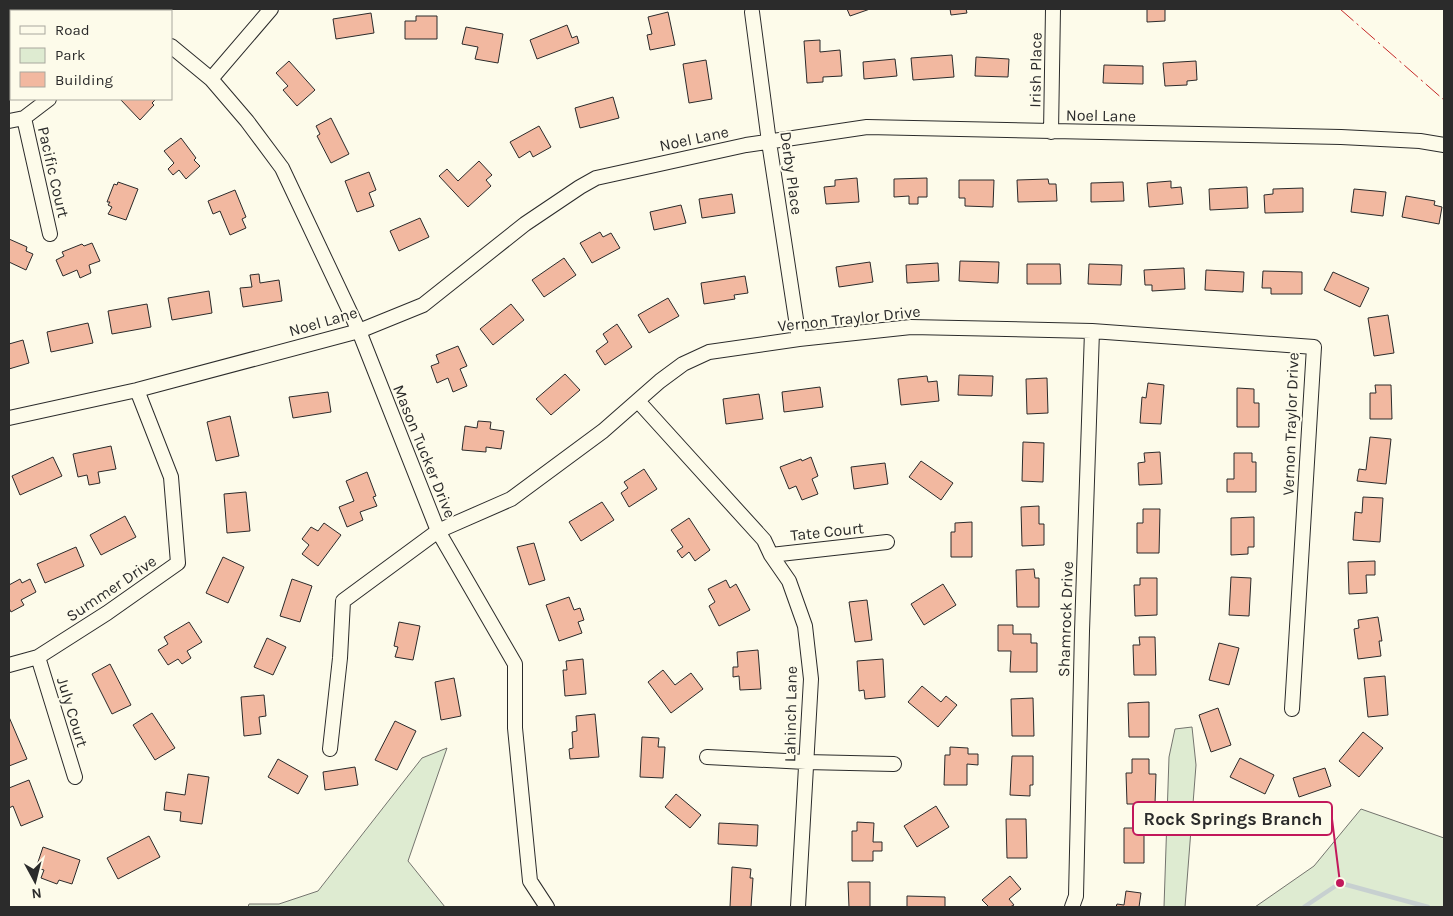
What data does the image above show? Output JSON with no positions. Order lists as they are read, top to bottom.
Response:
{
  "streets": {
    "street": [
      "Irish Place",
      "Noel Lane",
      "Pacific Court",
      "Derby Place",
      "Vernon Traylor Drive",
      "Mason Tucker Drive",
      "Tate Court",
      "Summer Drive",
      "Shamrock Drive",
      "July Court",
      "Lahinch Lane"
    ]
  },
  "crossings": [
    ["Irish Place", "Noel Lane"],
    ["Noel Lane", "Derby Place"],
    ["Noel Lane", "Mason Tucker Drive"],
    ["Noel Lane", "Summer Drive"],
    ["Derby Place", "Vernon Traylor Drive"],
    ["Vernon Traylor Drive", "Mason Tucker Drive"],
    ["Vernon Traylor Drive", "Shamrock Drive"],
    ["Vernon Traylor Drive", "Lahinch Lane"],
    ["Tate Court", "Lahinch Lane"],
    ["Summer Drive", "July Court"]
  ],
  "places": ["Rock Springs Branch"],
  "legend": ["Road", "Park", "Building"],
  "north": "bottom"
}
